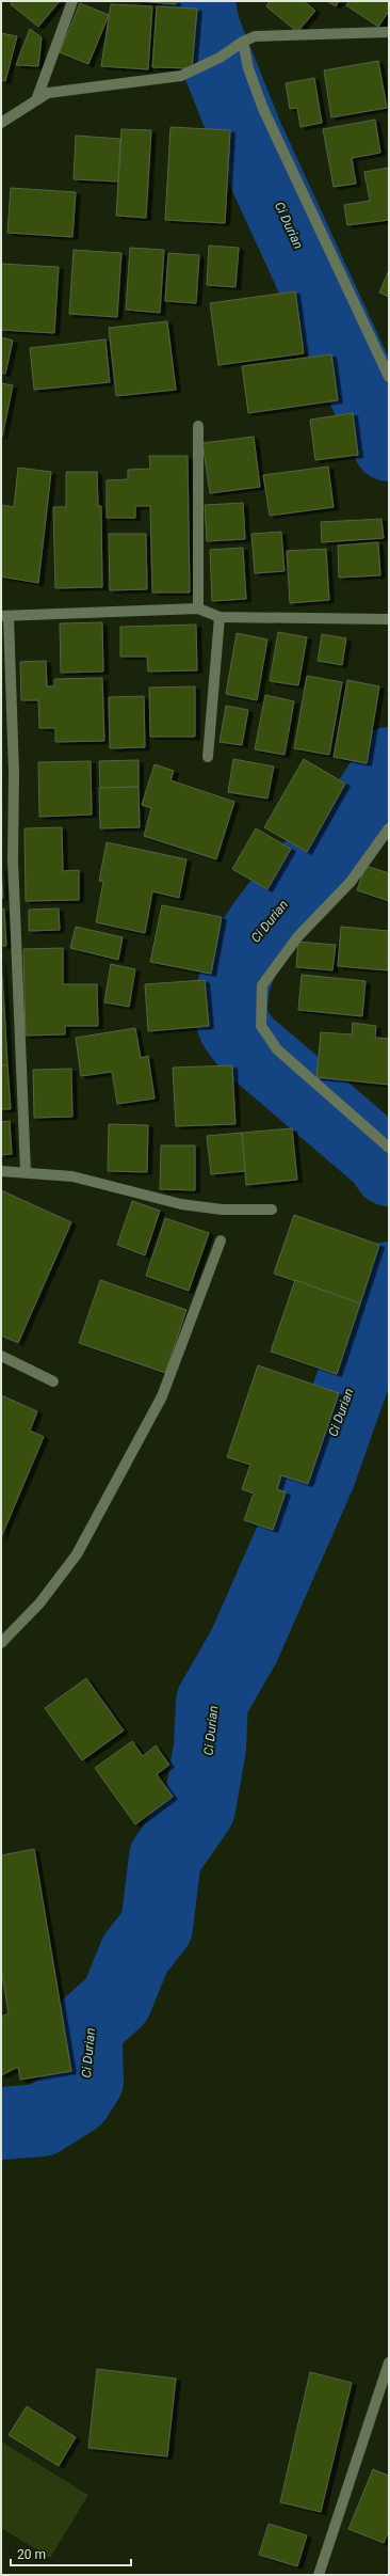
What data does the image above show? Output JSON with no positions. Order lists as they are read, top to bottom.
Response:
{
  "water": ["Ci Durian"],
  "scale_bar": "20 m"
}
